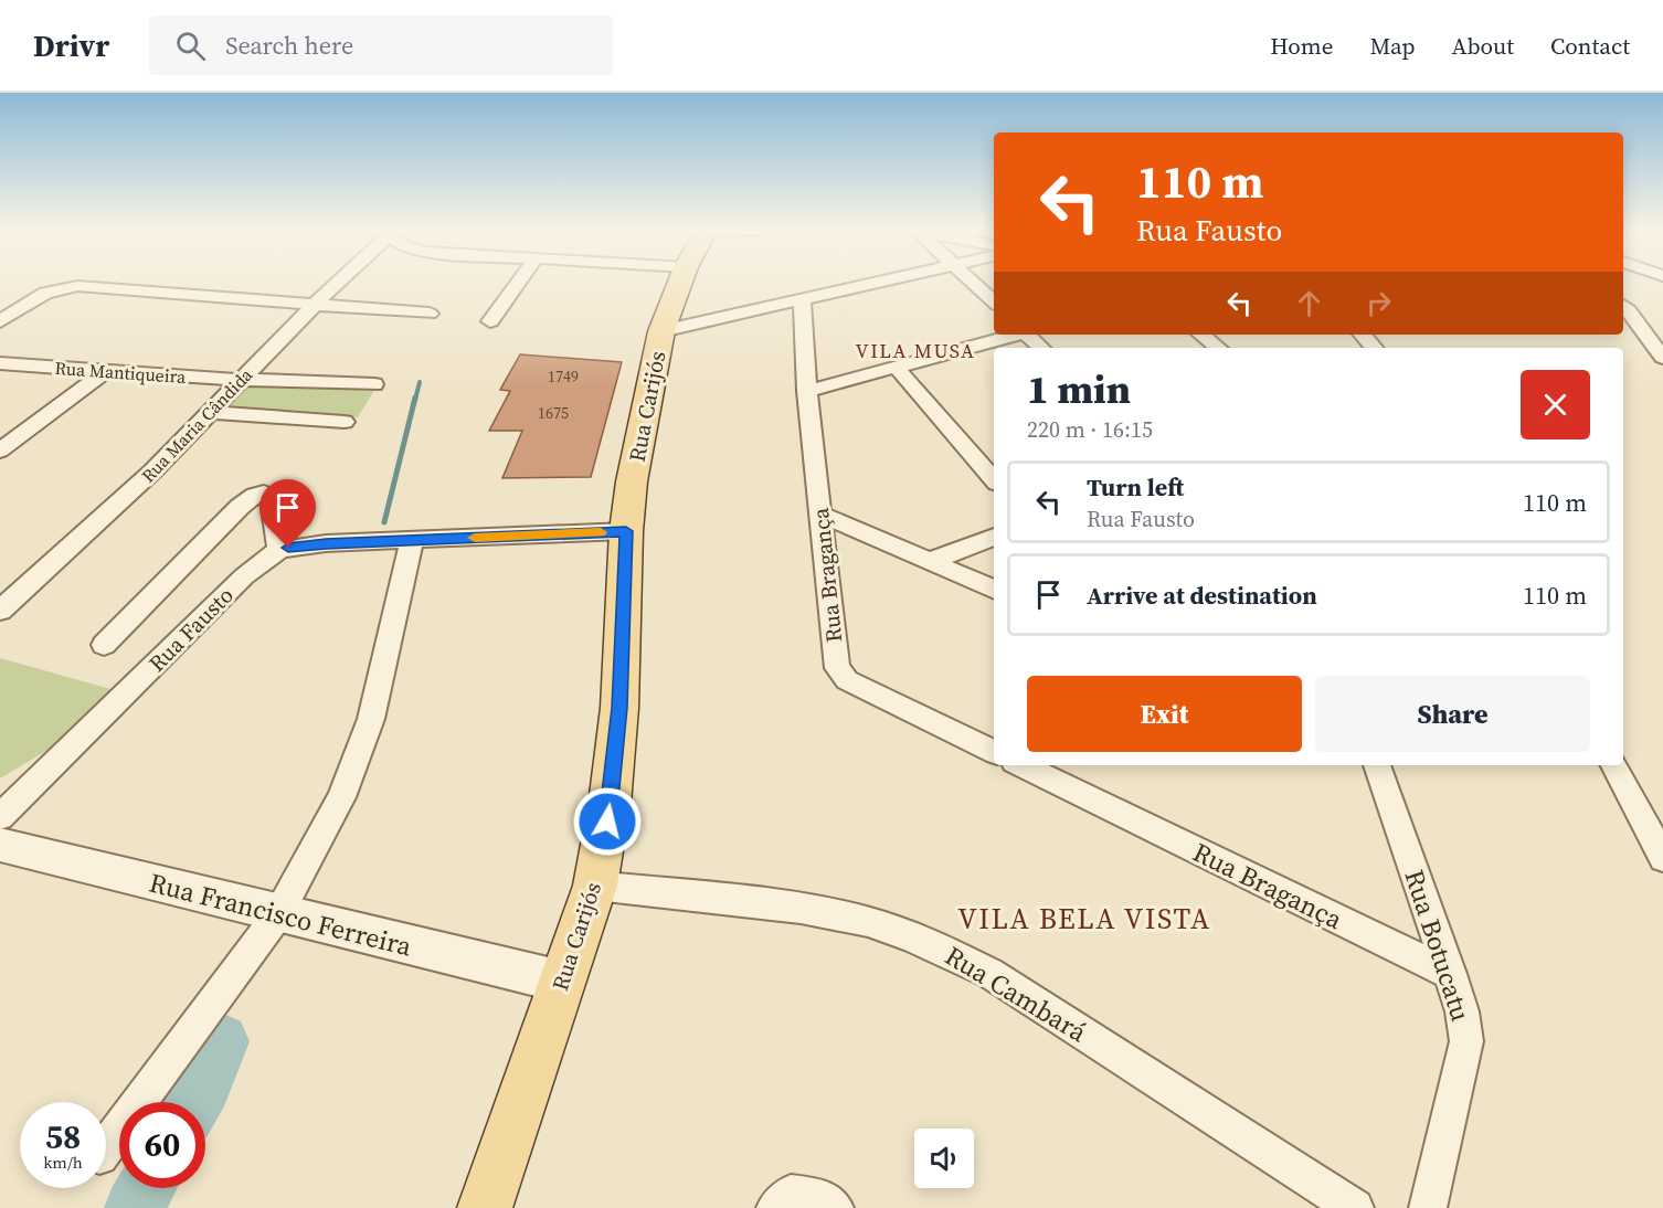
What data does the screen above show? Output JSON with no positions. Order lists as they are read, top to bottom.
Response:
{
  "streets": {
    "main road": ["Rua Carijós"],
    "street": [
      "Rua Mantiqueira",
      "Rua Maria Cândida",
      "Rua Bragança",
      "Rua Fausto",
      "Rua Francisco Ferreira",
      "Rua Botucatu",
      "Rua Cambará"
    ]
  },
  "crossings": [
    ["Rua Mantiqueira", "Rua Maria Cândida"],
    ["Rua Carijós", "Rua Fausto"],
    ["Rua Carijós", "Rua Francisco Ferreira"],
    ["Rua Carijós", "Rua Cambará"],
    ["Rua Bragança", "Rua Botucatu"]
  ],
  "districts": ["VILA MUSA", "VILA BELA VISTA"],
  "house_numbers": ["1749", "1675"],
  "page": {
    "header": "Drivr",
    "search": "Search here",
    "nav": [
      "Home",
      "Map",
      "About",
      "Contact"
    ],
    "turn": ["110 m", "Rua Fausto"],
    "heading": ["1 min", "220 m · 16:15"],
    "list": [
      {
        "name": "Turn left",
        "note": "Rua Fausto",
        "value": "110 m"
      },
      {
        "name": "Arrive at destination",
        "value": "110 m"
      }
    ],
    "buttons": ["Exit", "Share"],
    "speed": "58 km/h",
    "limit": "60"
  }
}
